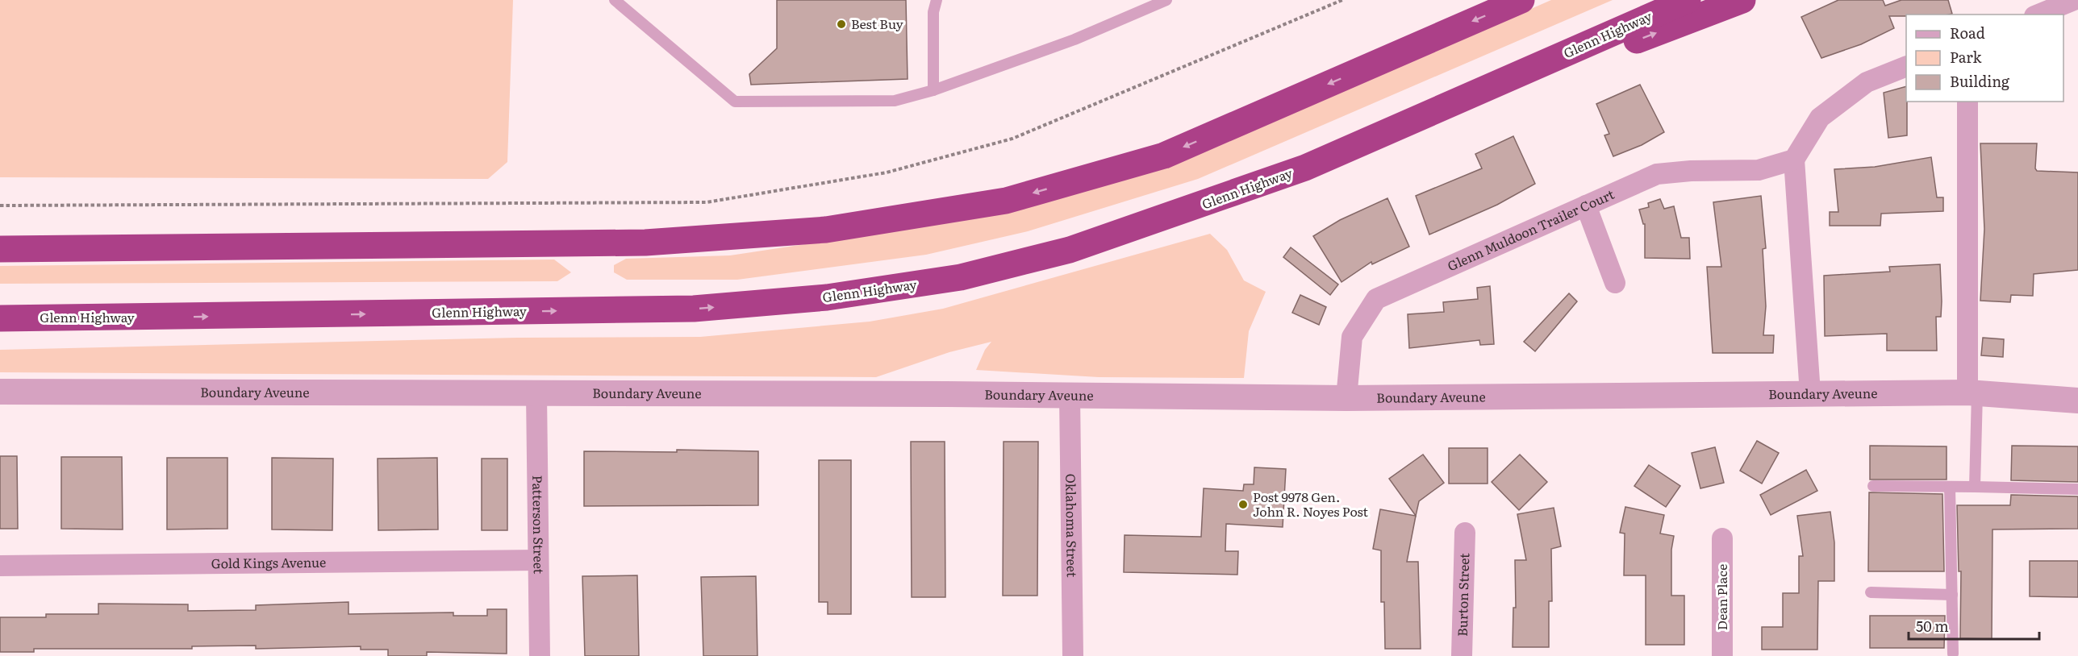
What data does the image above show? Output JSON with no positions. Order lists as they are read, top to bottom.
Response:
{
  "streets": {
    "highway": ["Glenn Highway"],
    "street": [
      "Glenn Muldoon Trailer Court",
      "Boundary Aveune",
      "Patterson Street",
      "Oklahoma Street",
      "Gold Kings Avenue",
      "Burton Street",
      "Dean Place"
    ]
  },
  "crossings": [
    ["Glenn Muldoon Trailer Court", "Boundary Aveune"],
    ["Boundary Aveune", "Patterson Street"],
    ["Boundary Aveune", "Oklahoma Street"],
    ["Patterson Street", "Gold Kings Avenue"]
  ],
  "places": ["Best Buy", "Post 9978 Gen. John R. Noyes Post"],
  "legend": ["Road", "Park", "Building"],
  "scale_bar": "50 m"
}
